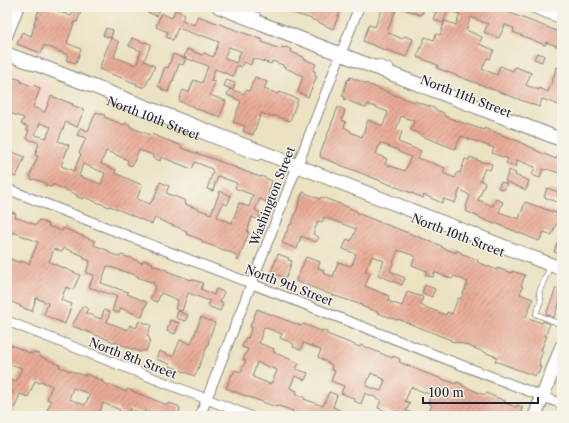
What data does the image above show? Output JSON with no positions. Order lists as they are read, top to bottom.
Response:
{
  "streets": {
    "main road": ["North 11th Street", "North 10th Street"],
    "street": ["Washington Street", "North 9th Street", "North 8th Street"]
  },
  "crossings": [
    ["North 11th Street", "Washington Street"],
    ["North 10th Street", "Washington Street"],
    ["Washington Street", "North 9th Street"],
    ["Washington Street", "North 8th Street"]
  ],
  "scale_bar": "100 m"
}
